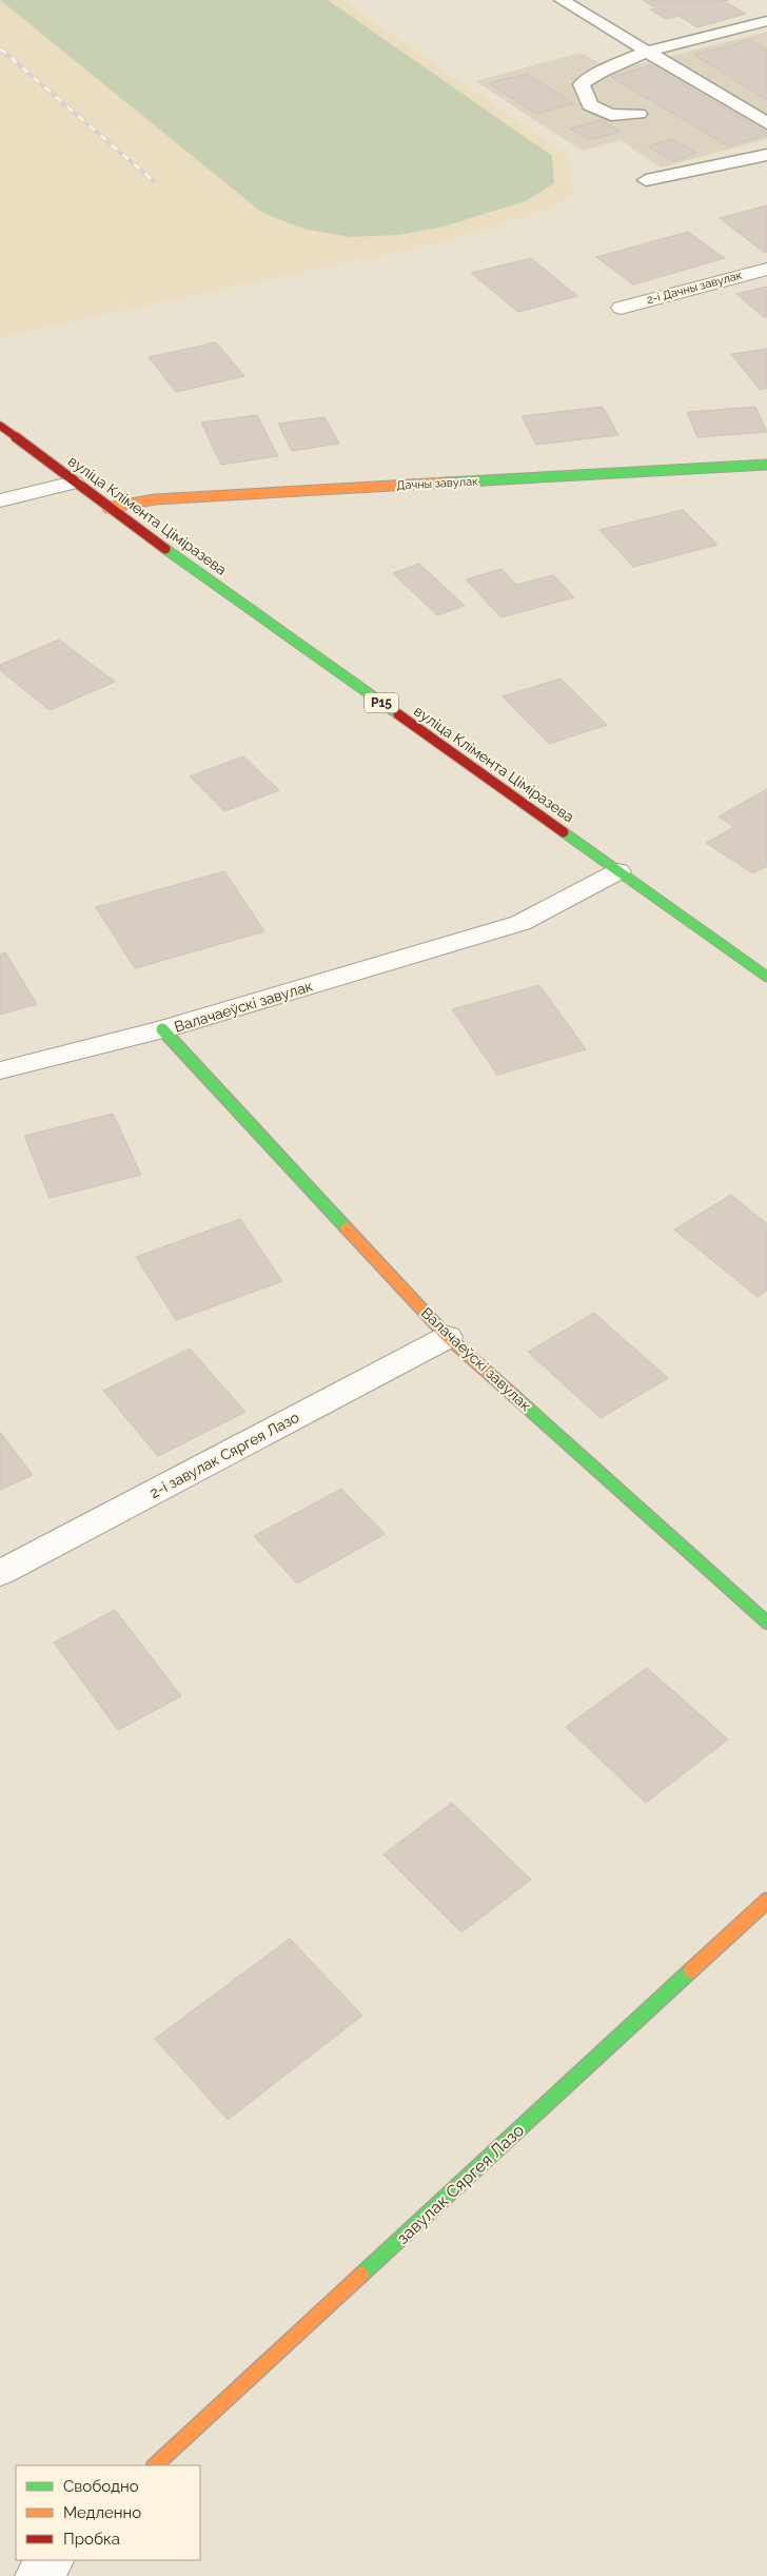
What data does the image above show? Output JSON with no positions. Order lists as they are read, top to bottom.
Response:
{
  "streets": {
    "street": [
      "2-і Дачны завулак",
      "Дачны завулак",
      "вуліца Клімента Ціміразева",
      "Р15",
      "Валачаеўскі завулак",
      "2-і завулак Сяргея Лазо",
      "завулак Сяргея Лазо"
    ]
  },
  "crossings": [
    ["Дачны завулак", "вуліца Клімента Ціміразева"],
    ["вуліца Клімента Ціміразева", "Валачаеўскі завулак"],
    ["Валачаеўскі завулак", "2-і завулак Сяргея Лазо"]
  ],
  "legend": ["Свободно", "Медленно", "Пробка"]
}
